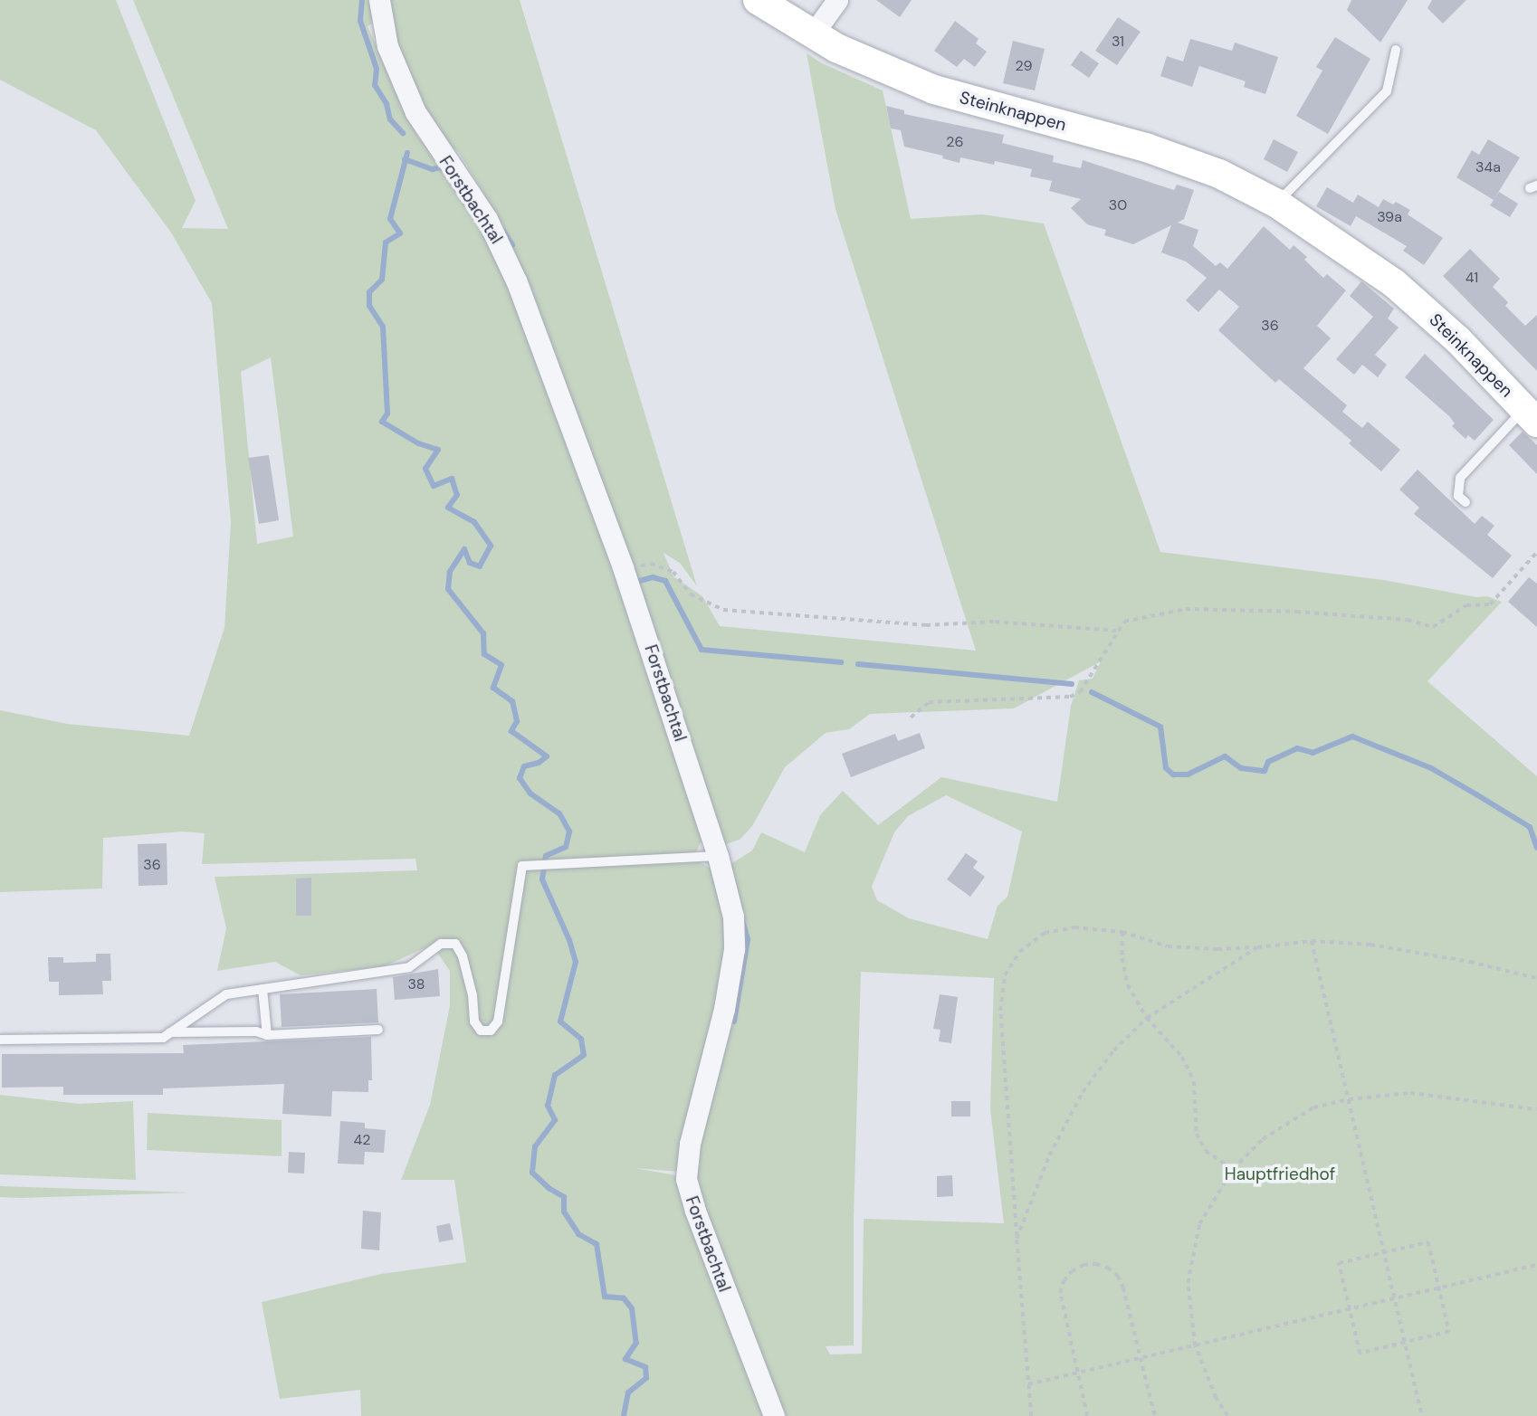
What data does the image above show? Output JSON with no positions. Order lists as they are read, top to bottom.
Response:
{
  "streets": {
    "street": ["Steinknappen", "Forstbachtal"]
  },
  "parks": ["Hauptfriedhof"],
  "house_numbers": [
    "31",
    "29",
    "26",
    "34a",
    "30",
    "39a",
    "41",
    "36",
    "36",
    "38",
    "42"
  ]
}
